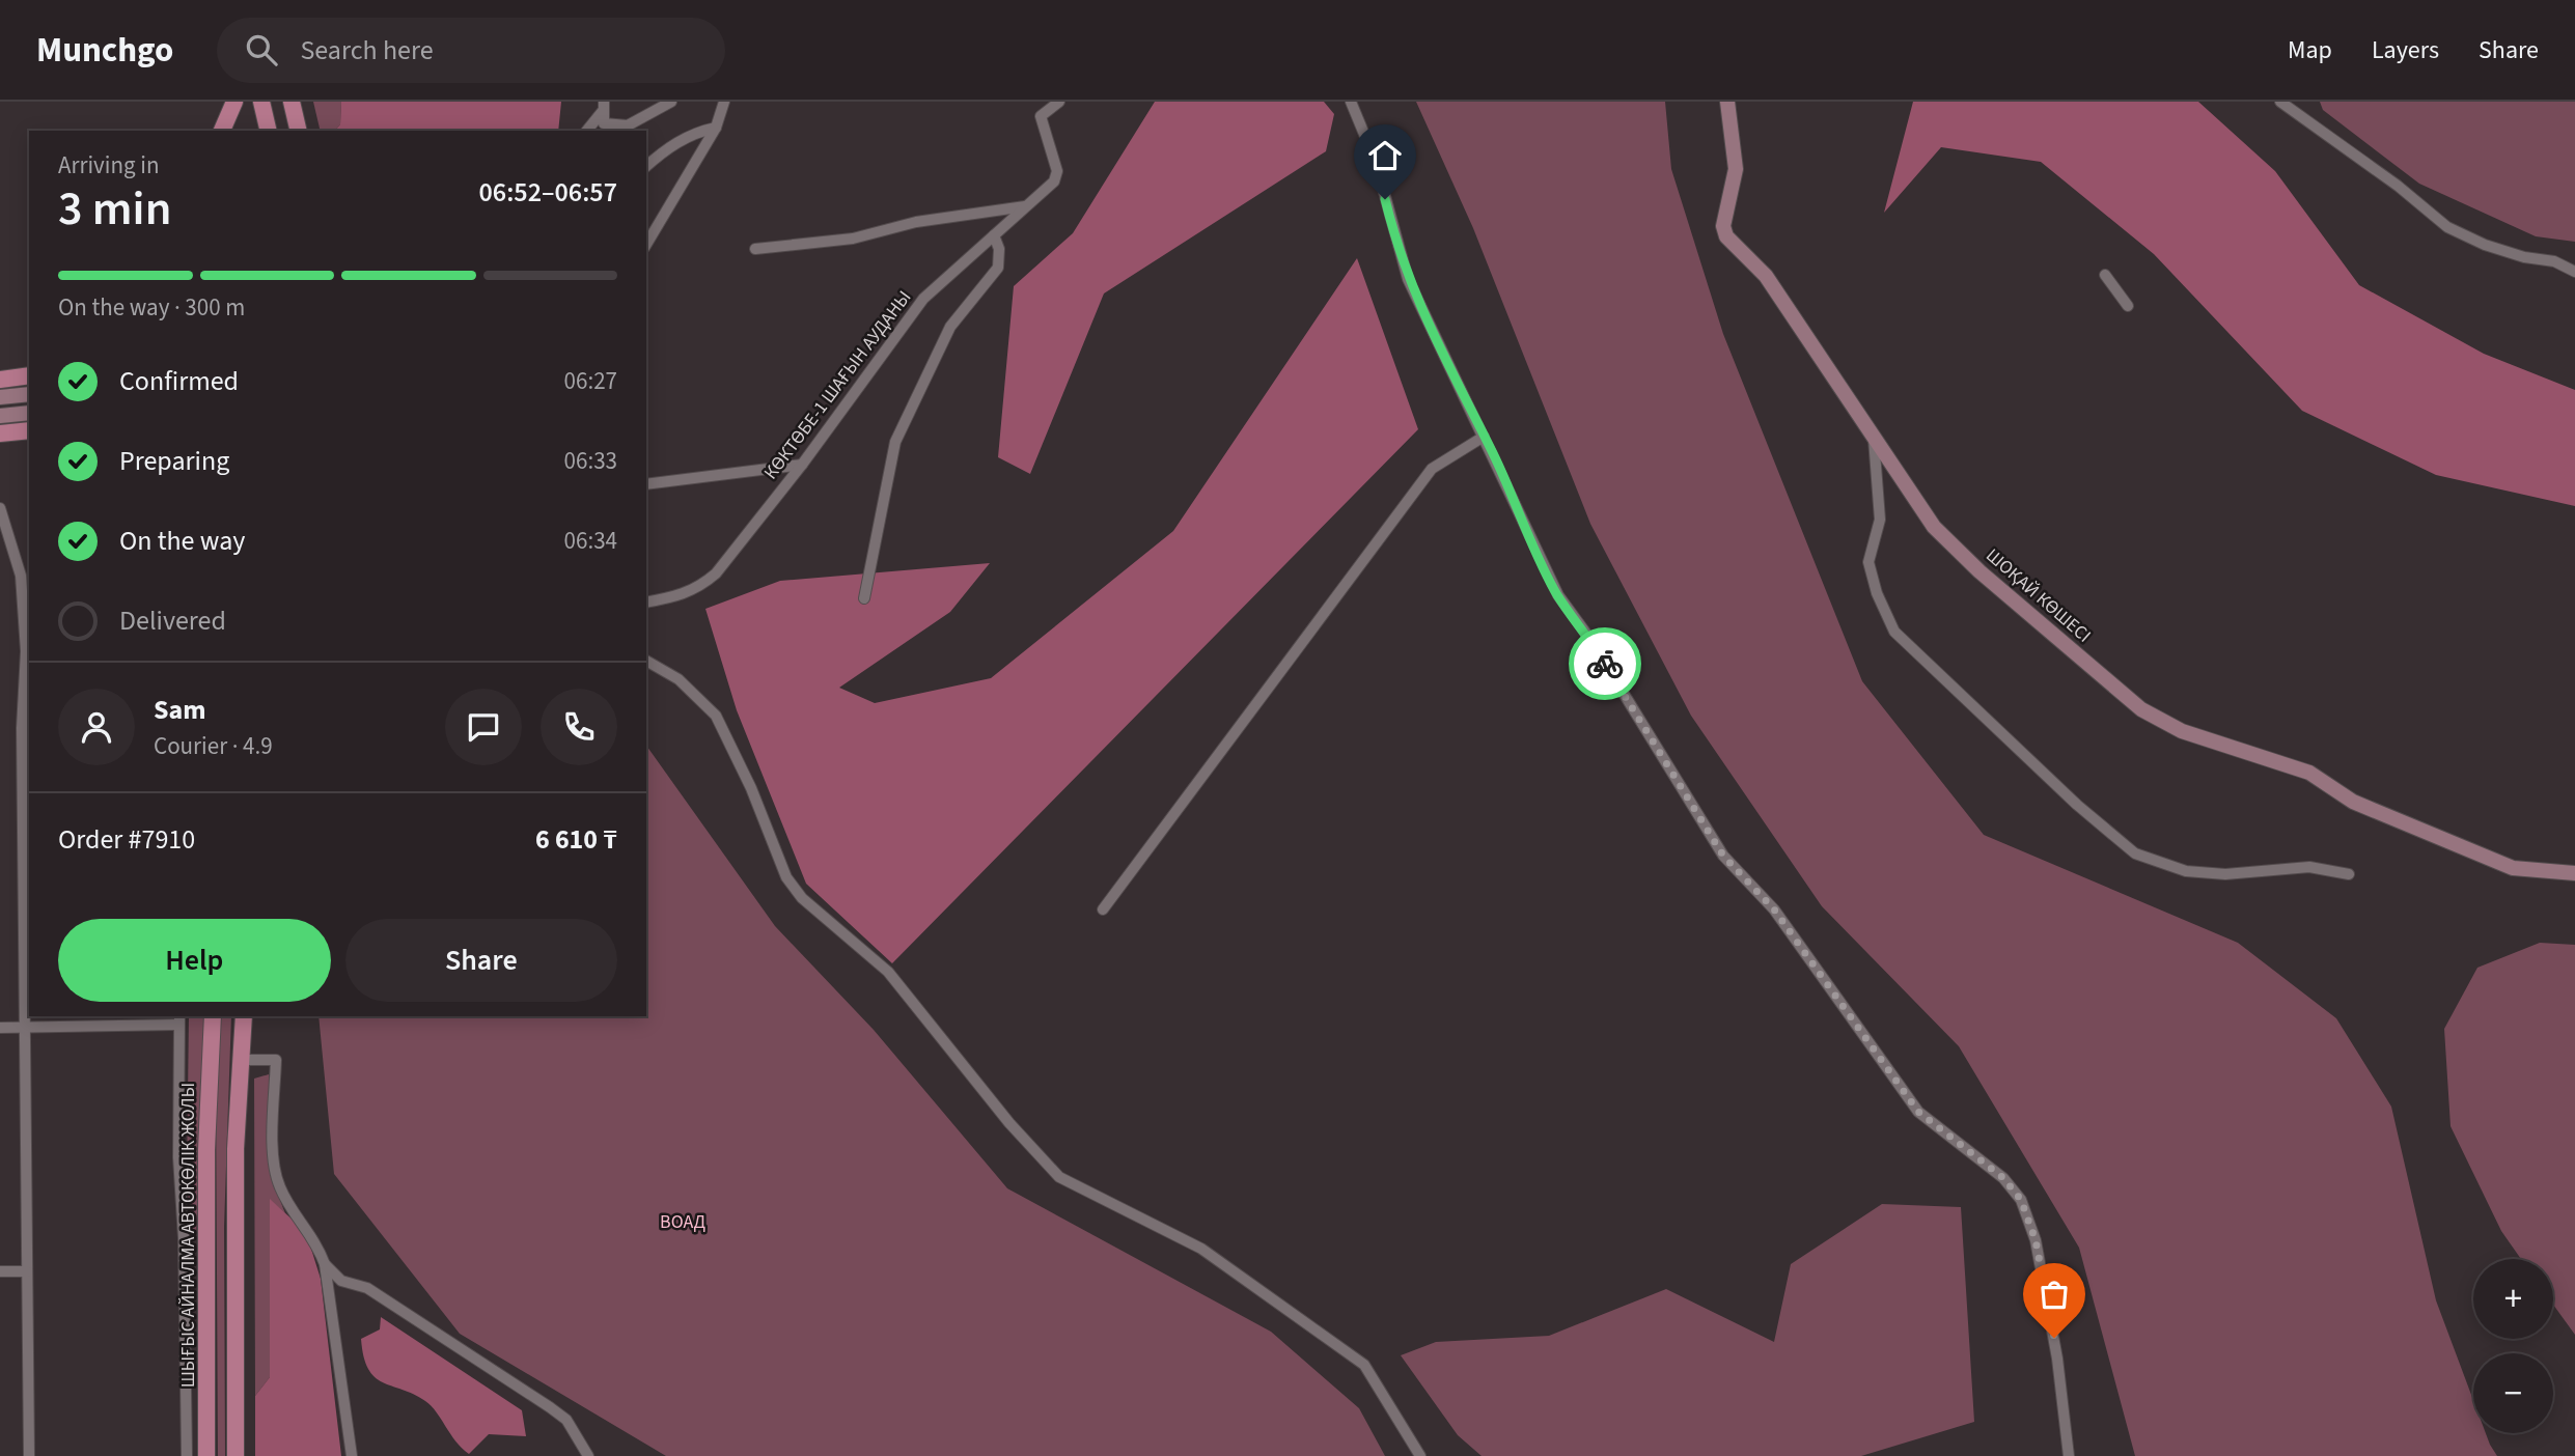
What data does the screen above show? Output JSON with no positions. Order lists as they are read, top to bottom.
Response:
{
  "streets": {
    "main road": ["ШЫҒЫС АЙНАЛМА АВТОКӨЛІК ЖОЛЫ"],
    "street": ["КӨКТӨБЕ-1 ШАҒЫН АУДАНЫ", "ШОҚАЙ КӨШЕСІ"]
  },
  "parks": ["ВОАД"],
  "page": {
    "header": "Munchgo",
    "search": "Search here",
    "nav": ["Map", "Layers", "Share"],
    "heading": ["3 min", "Arriving in", "06:52–06:57"],
    "panel": [
      "Sam",
      "Courier · 4.9",
      "Order #7910",
      "6 610 ₸"
    ],
    "bar": "On the way · 300 m",
    "list": [
      ["Confirmed", "06:27"],
      ["Preparing", "06:33"],
      ["On the way", "06:34"],
      "Delivered"
    ],
    "buttons": ["Help", "Share"],
    "map_buttons": ["+", "−"]
  }
}
